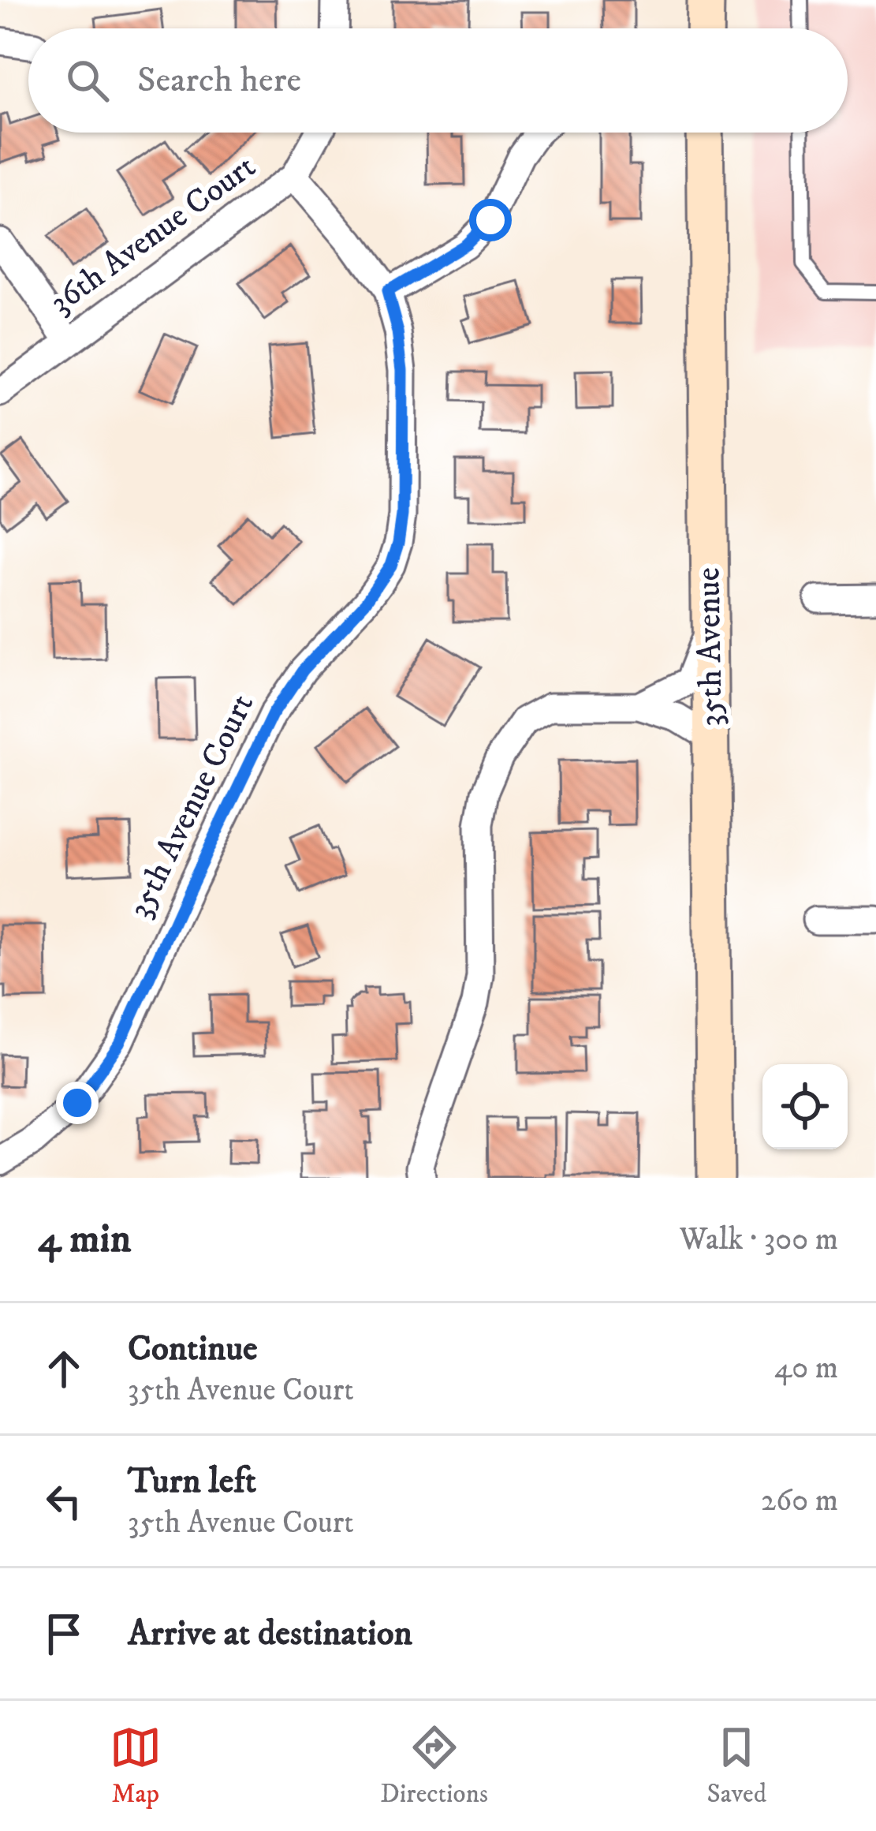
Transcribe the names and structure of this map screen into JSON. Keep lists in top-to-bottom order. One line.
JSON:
{"streets":{"main road":["35th Avenue"],"street":["36th Avenue Court","35th Avenue Court"]},"crossings":[["36th Avenue Court","35th Avenue Court"]],"page":{"search":"Search here","heading":["4 min","Walk · 300 m"],"list":[["Continue","35th Avenue Court","40 m"],["Turn left","35th Avenue Court","260 m"],"Arrive at destination"],"nav":["Map","Directions","Saved"]}}
